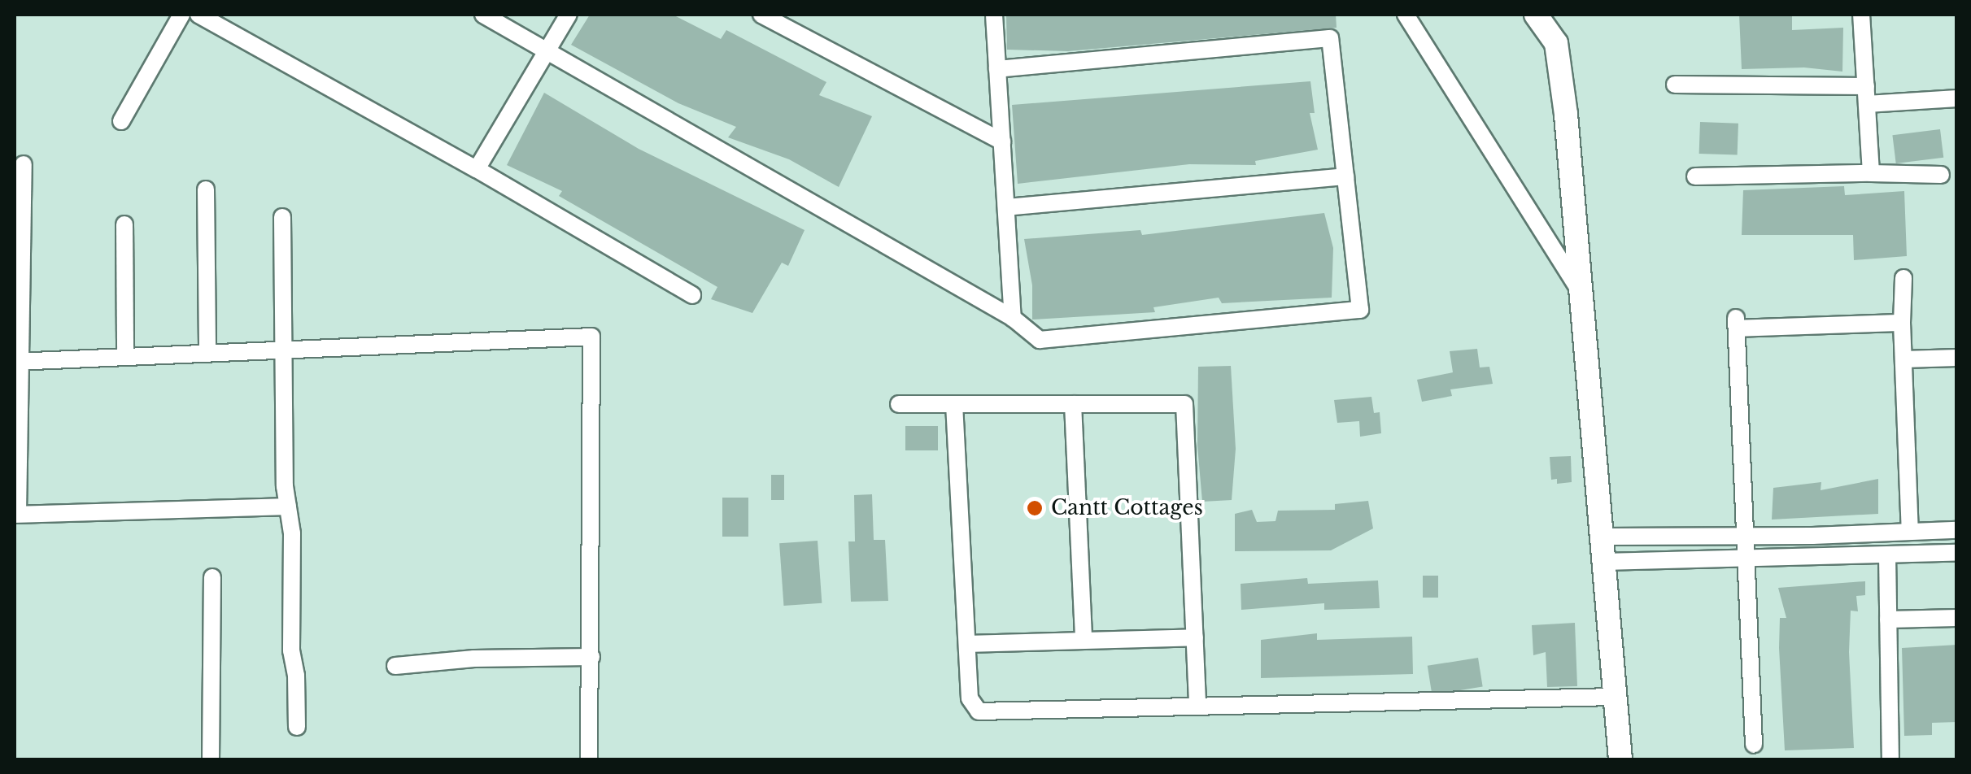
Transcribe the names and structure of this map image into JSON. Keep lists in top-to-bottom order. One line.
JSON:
{"places":["Cantt Cottages"]}
